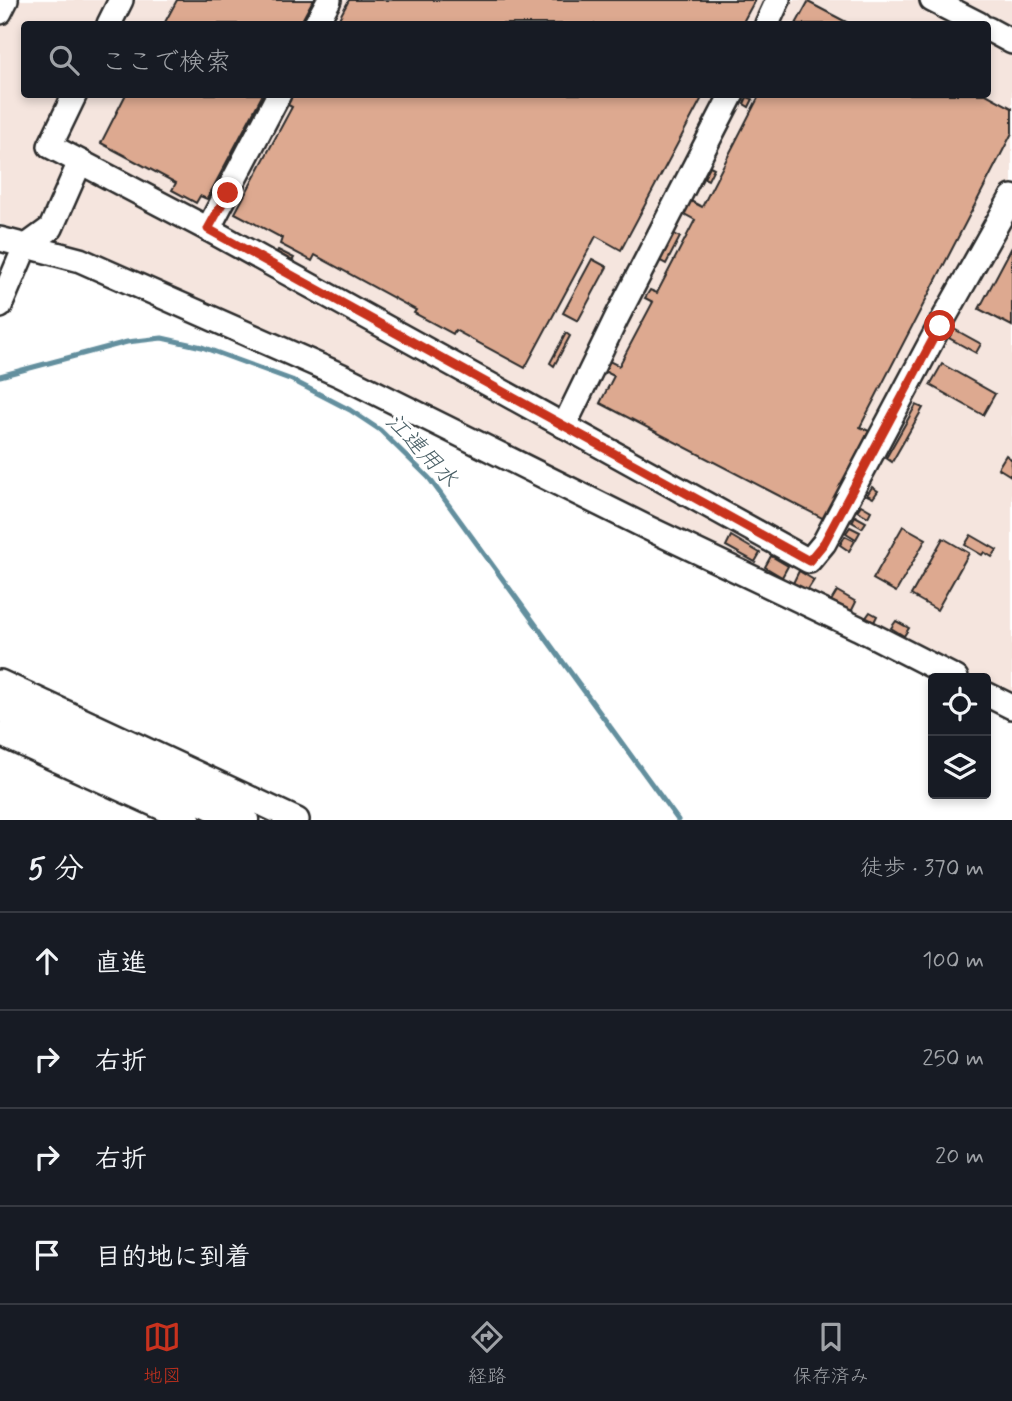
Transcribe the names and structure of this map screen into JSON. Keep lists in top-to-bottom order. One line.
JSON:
{"water":["江連用水"],"page":{"search":"ここで検索","heading":["5 分","徒歩 · 370 m"],"list":[["直進","100 m"],["右折","250 m"],["右折","20 m"],"目的地に到着"],"nav":["地図","経路","保存済み"]}}
